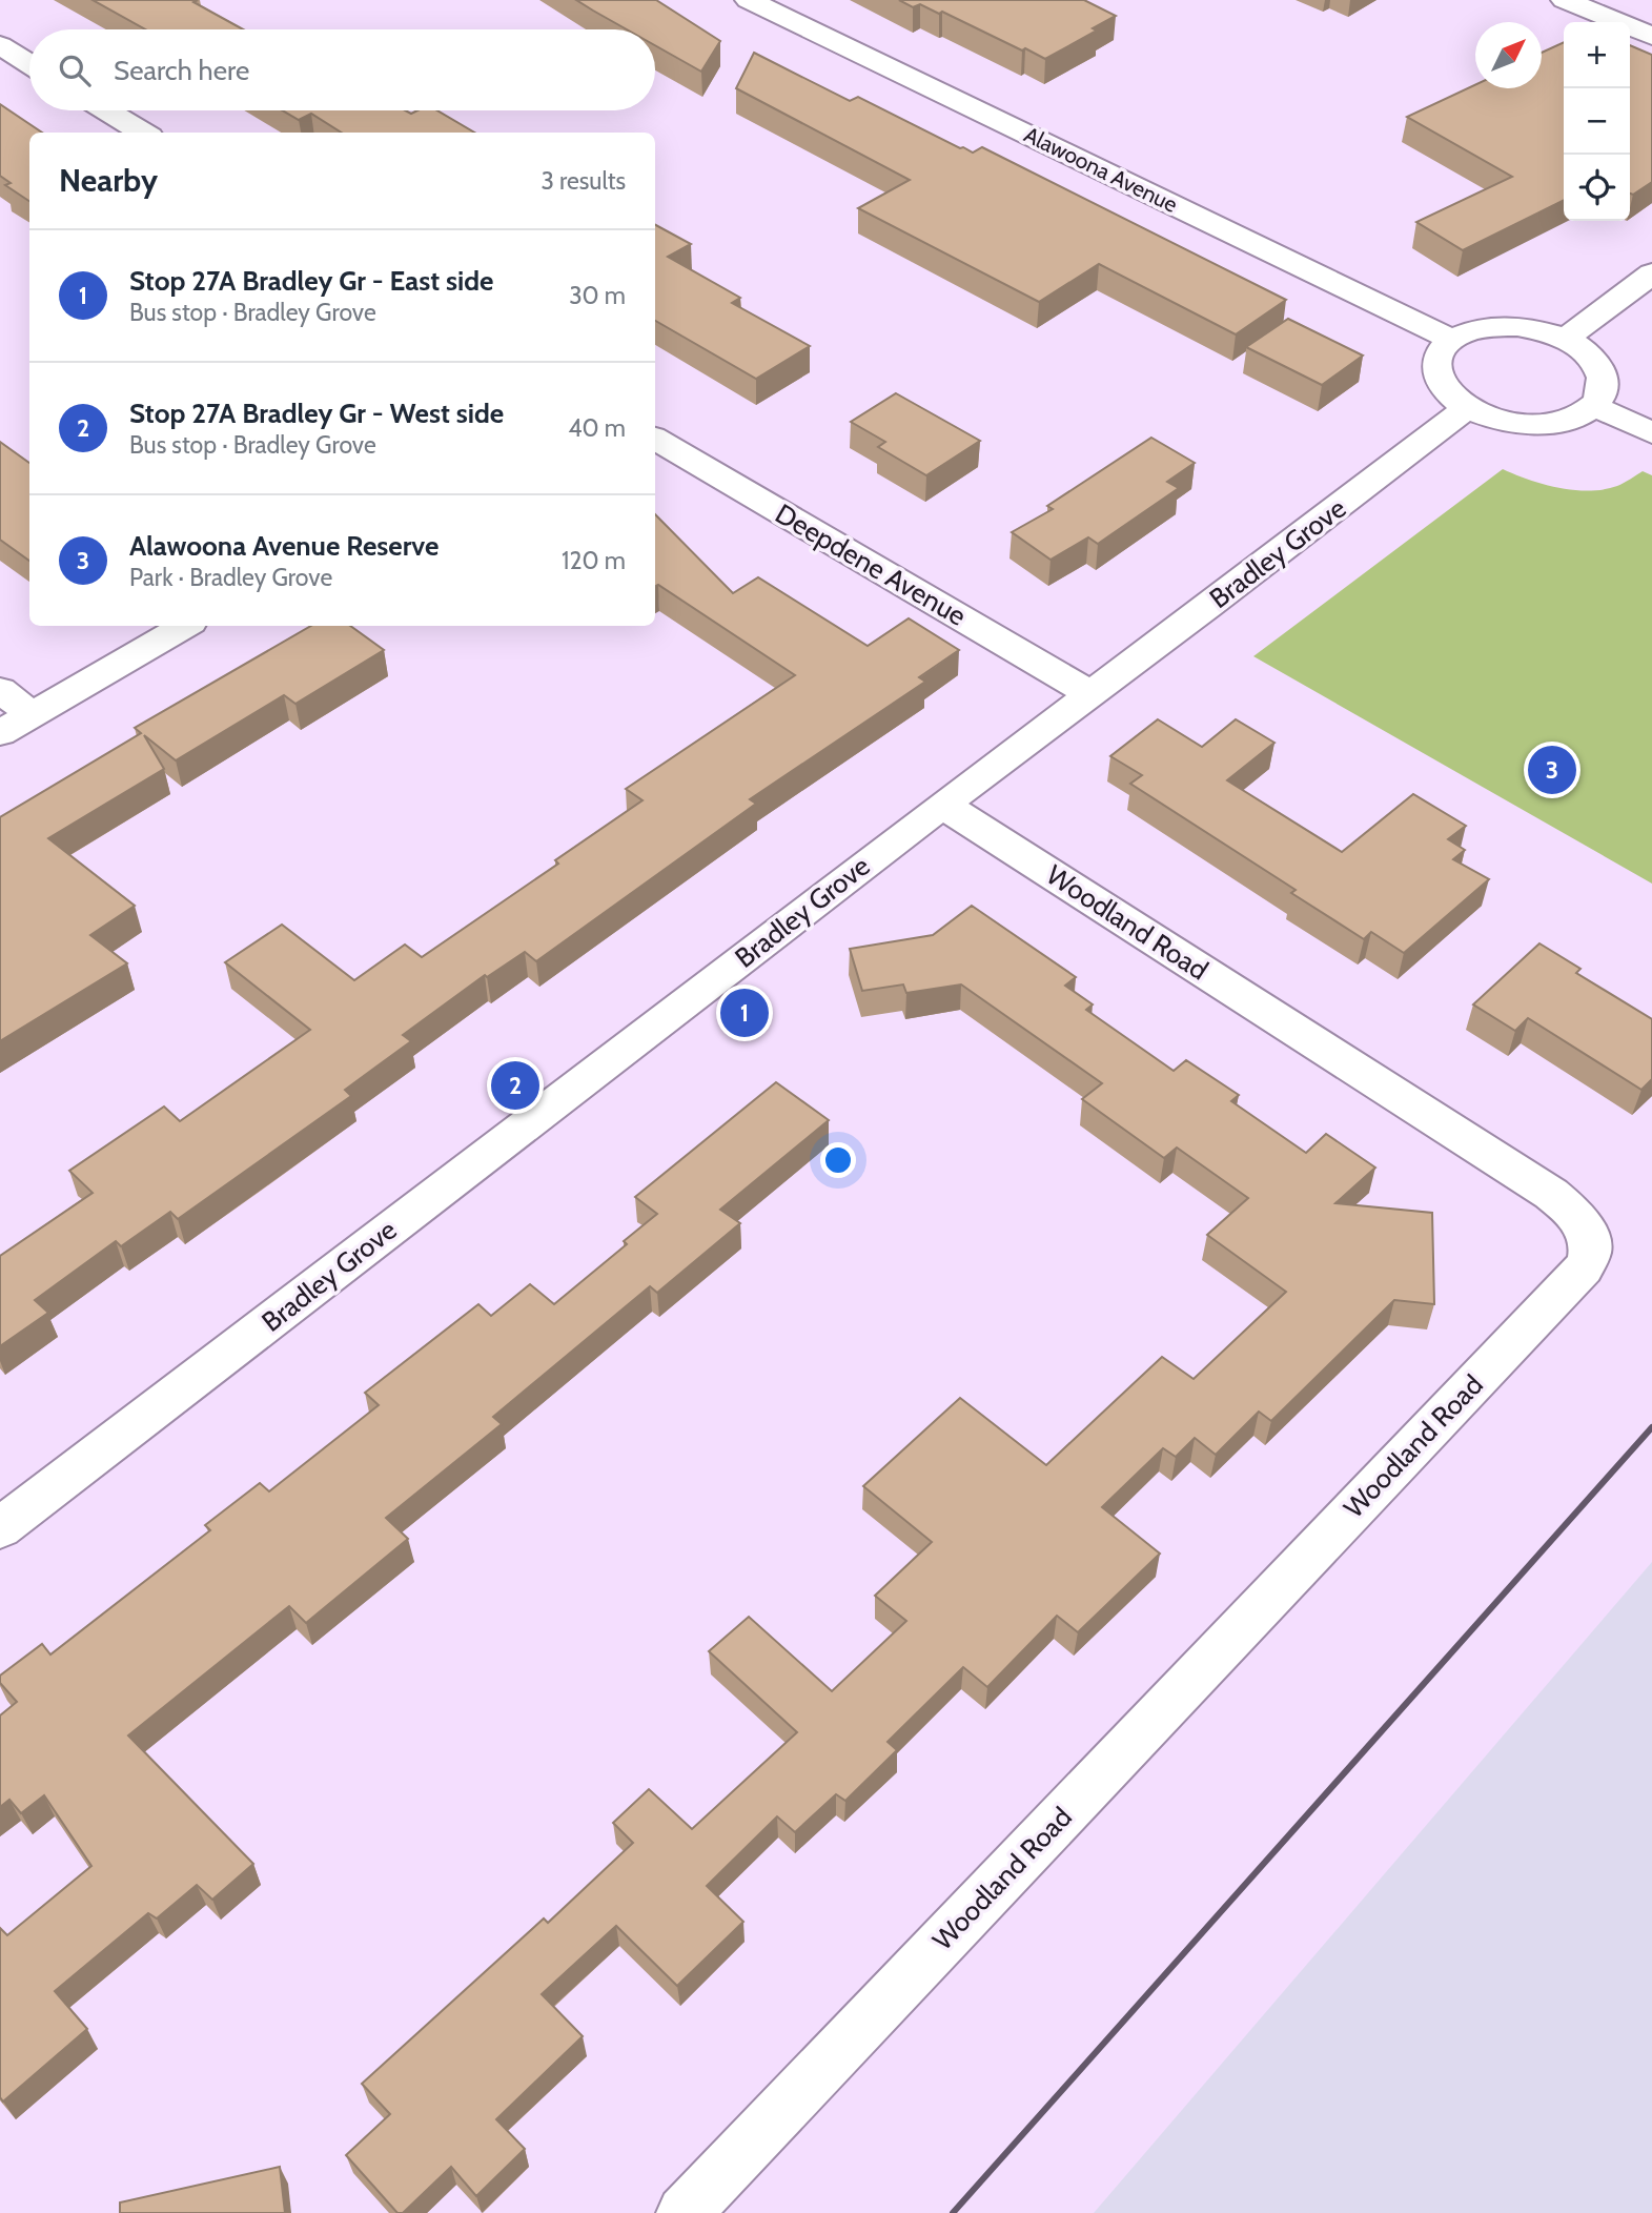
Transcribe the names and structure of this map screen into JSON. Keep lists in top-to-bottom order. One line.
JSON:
{"streets":{"street":["Alawoona Avenue","Bradley Grove","Deepdene Avenue","Woodland Road"]},"crossings":[["Alawoona Avenue","Bradley Grove"],["Bradley Grove","Deepdene Avenue"],["Bradley Grove","Woodland Road"]],"north":"top right","page":{"map_buttons":["+","−"],"search":"Search here","heading":["Nearby","3 results"],"list":[{"mark":"1","name":"Stop 27A Bradley Gr - East side","note":"Bus stop · Bradley Grove","value":"30 m"},{"mark":"2","name":"Stop 27A Bradley Gr - West side","note":"Bus stop · Bradley Grove","value":"40 m"},{"mark":"3","name":"Alawoona Avenue Reserve","note":"Park · Bradley Grove","value":"120 m"}],"pins":["3","1","2"]}}
